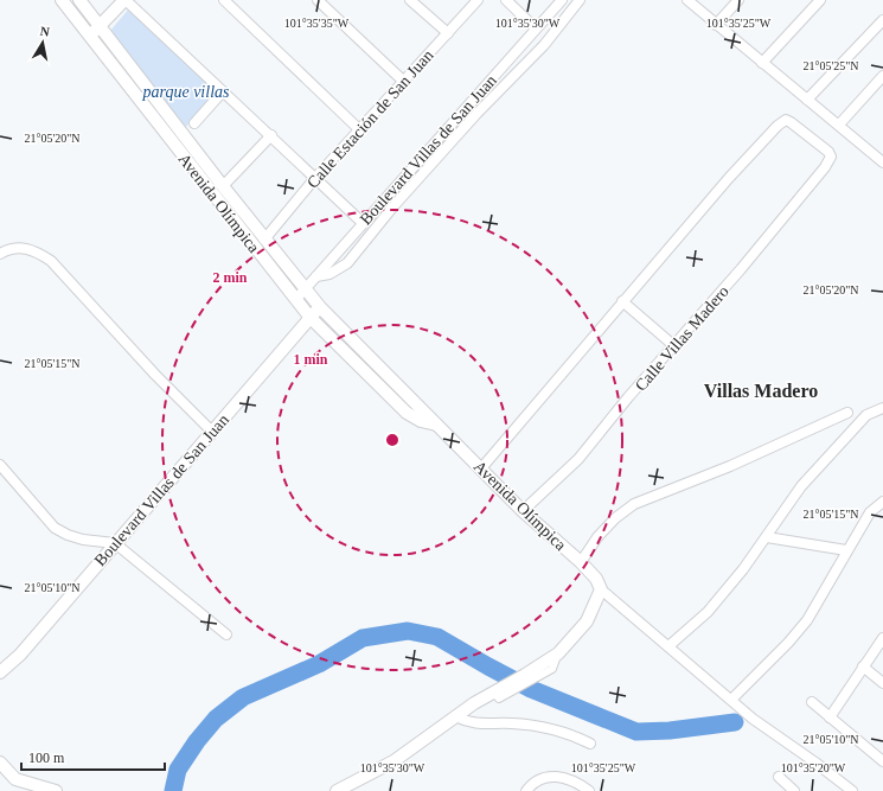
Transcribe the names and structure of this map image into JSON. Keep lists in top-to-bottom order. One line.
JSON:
{"streets":{"street":["Calle Estación de San Juan","Boulevard Villas de San Juan","Avenida Olímpica","Calle Villas Madero"]},"crossings":[["Calle Estación de San Juan","Avenida Olímpica"],["Boulevard Villas de San Juan","Avenida Olímpica"],["Avenida Olímpica","Calle Villas Madero"]],"districts":["Villas Madero"],"parks":["parque villas"],"scale_bar":"100 m","north":"top","coordinates":["101°35'35\"W","101°35'30\"W","101°35'25\"W","21°05'25\"N","21°05'20\"N","21°05'15\"N","21°05'10\"N","101°35'20\"W"],"rings":["2 min","1 min"]}
